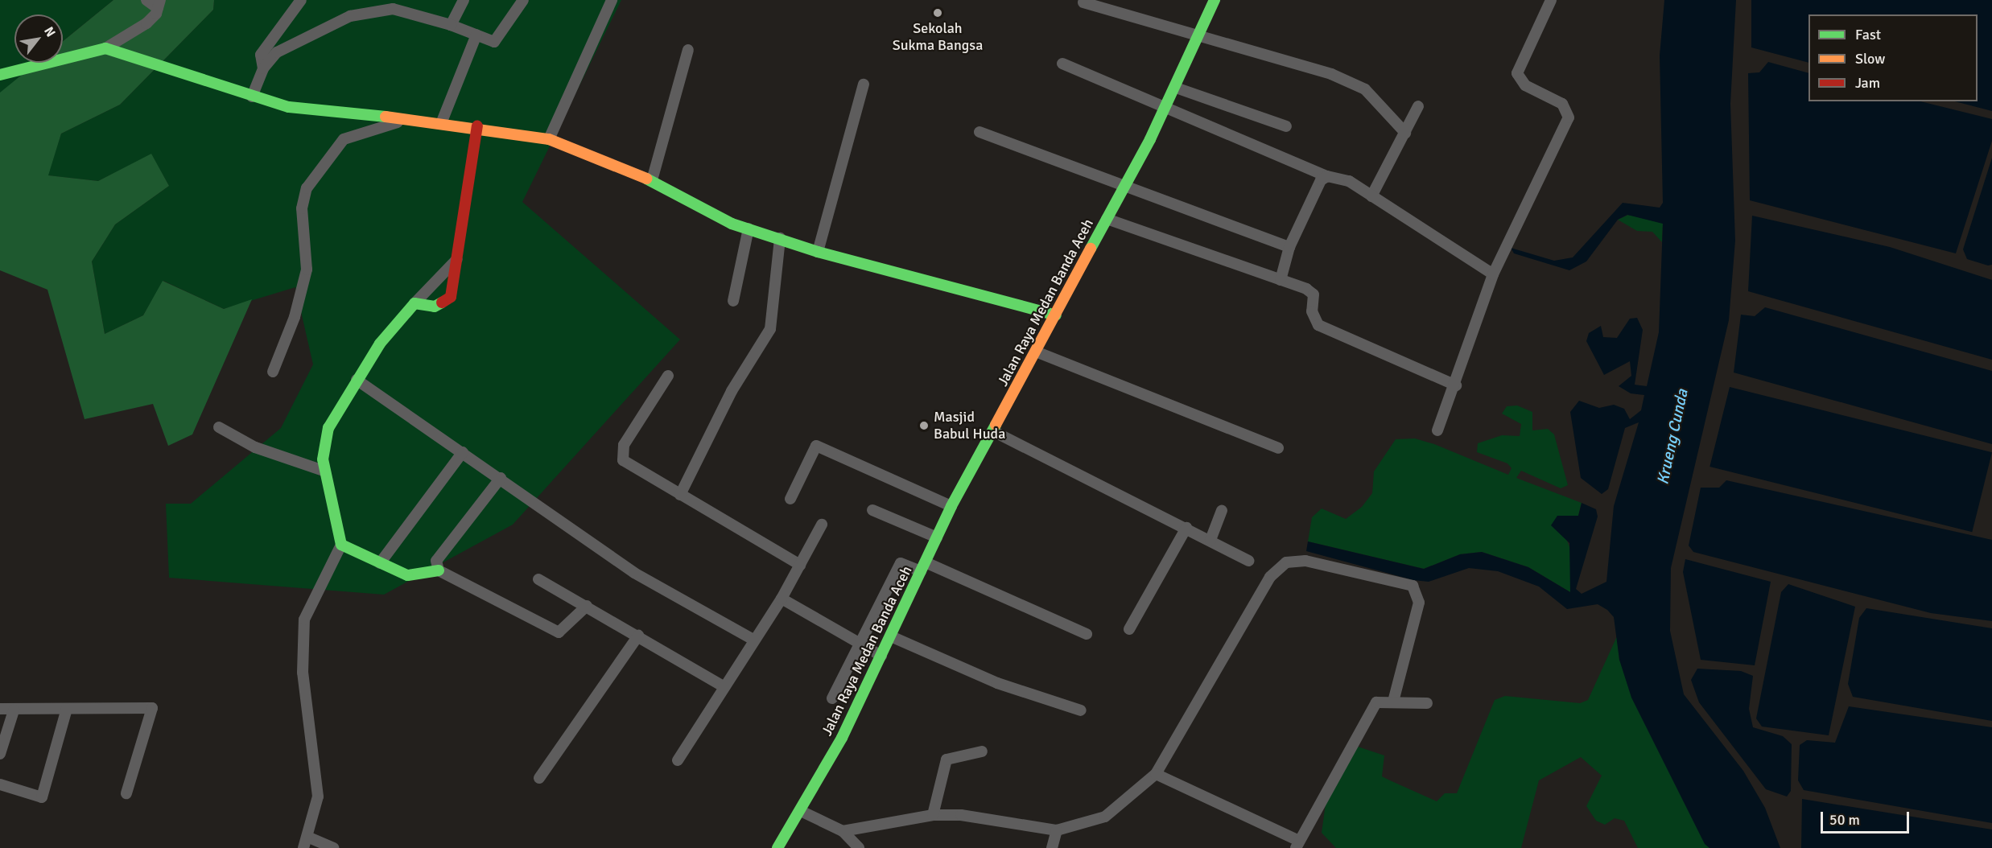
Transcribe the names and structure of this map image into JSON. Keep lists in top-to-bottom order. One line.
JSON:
{"streets":{"main road":["Jalan Raya Medan Banda Aceh"]},"water":["Krueng Cunda"],"places":["Sekolah Sukma Bangsa","Masjid Babul Huda"],"legend":["Fast","Slow","Jam"],"scale_bar":"50 m","north":"top right"}
